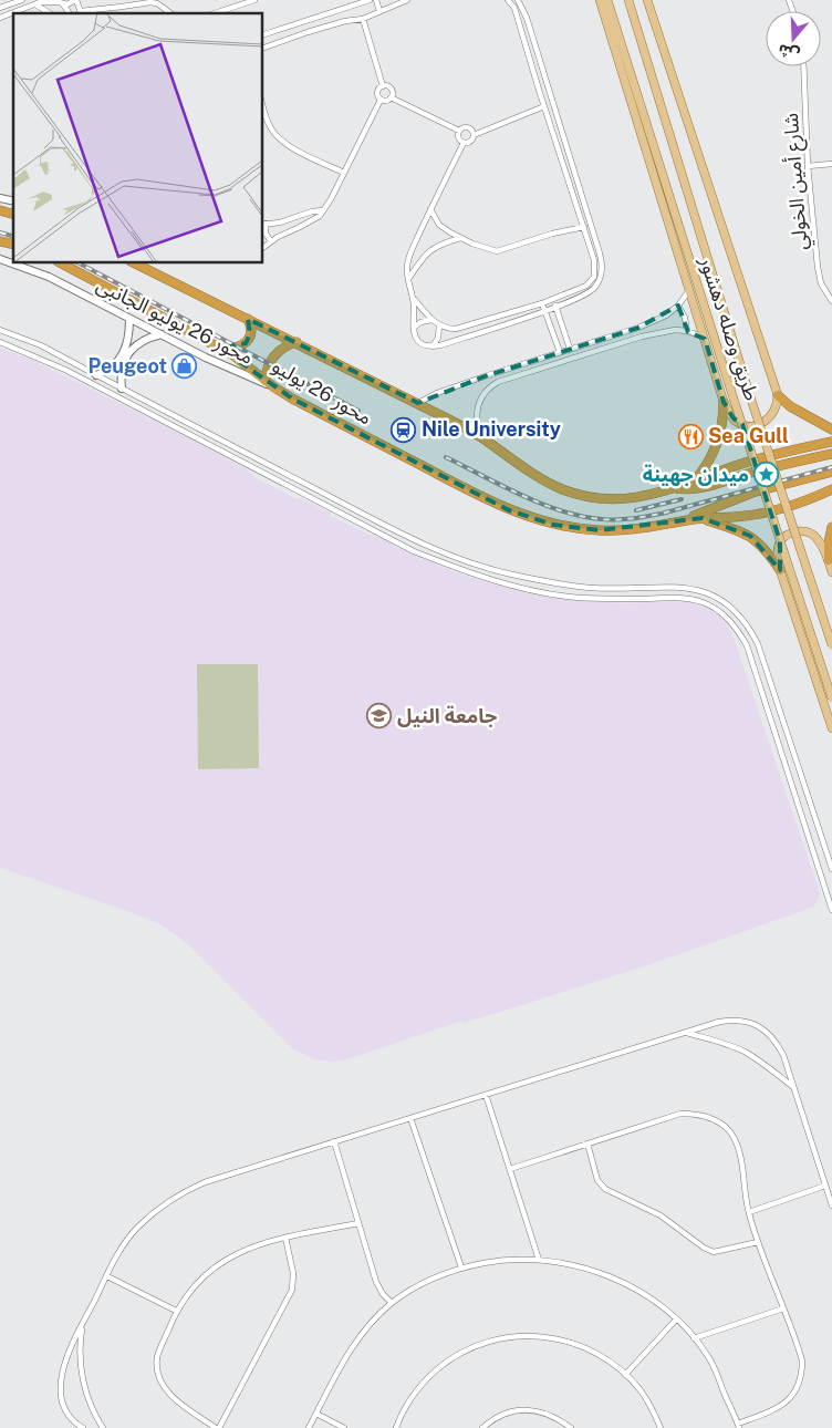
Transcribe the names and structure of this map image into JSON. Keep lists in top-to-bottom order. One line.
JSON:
{"streets":{"highway":["محور 26 يوليو"],"main road":["محور 26 يوليو الجانبى","طريق وصله دهشور"],"street":["شارع أمين الخولي"]},"crossings":[["محور 26 يوليو الجانبى","محور 26 يوليو"]],"places":{"shop":["Peugeot"],"station":["Nile University"],"restaurant":["Sea Gull"],"place":["ميدان جهينة"],"school or university":["جامعة النيل"]},"north":"bottom"}
